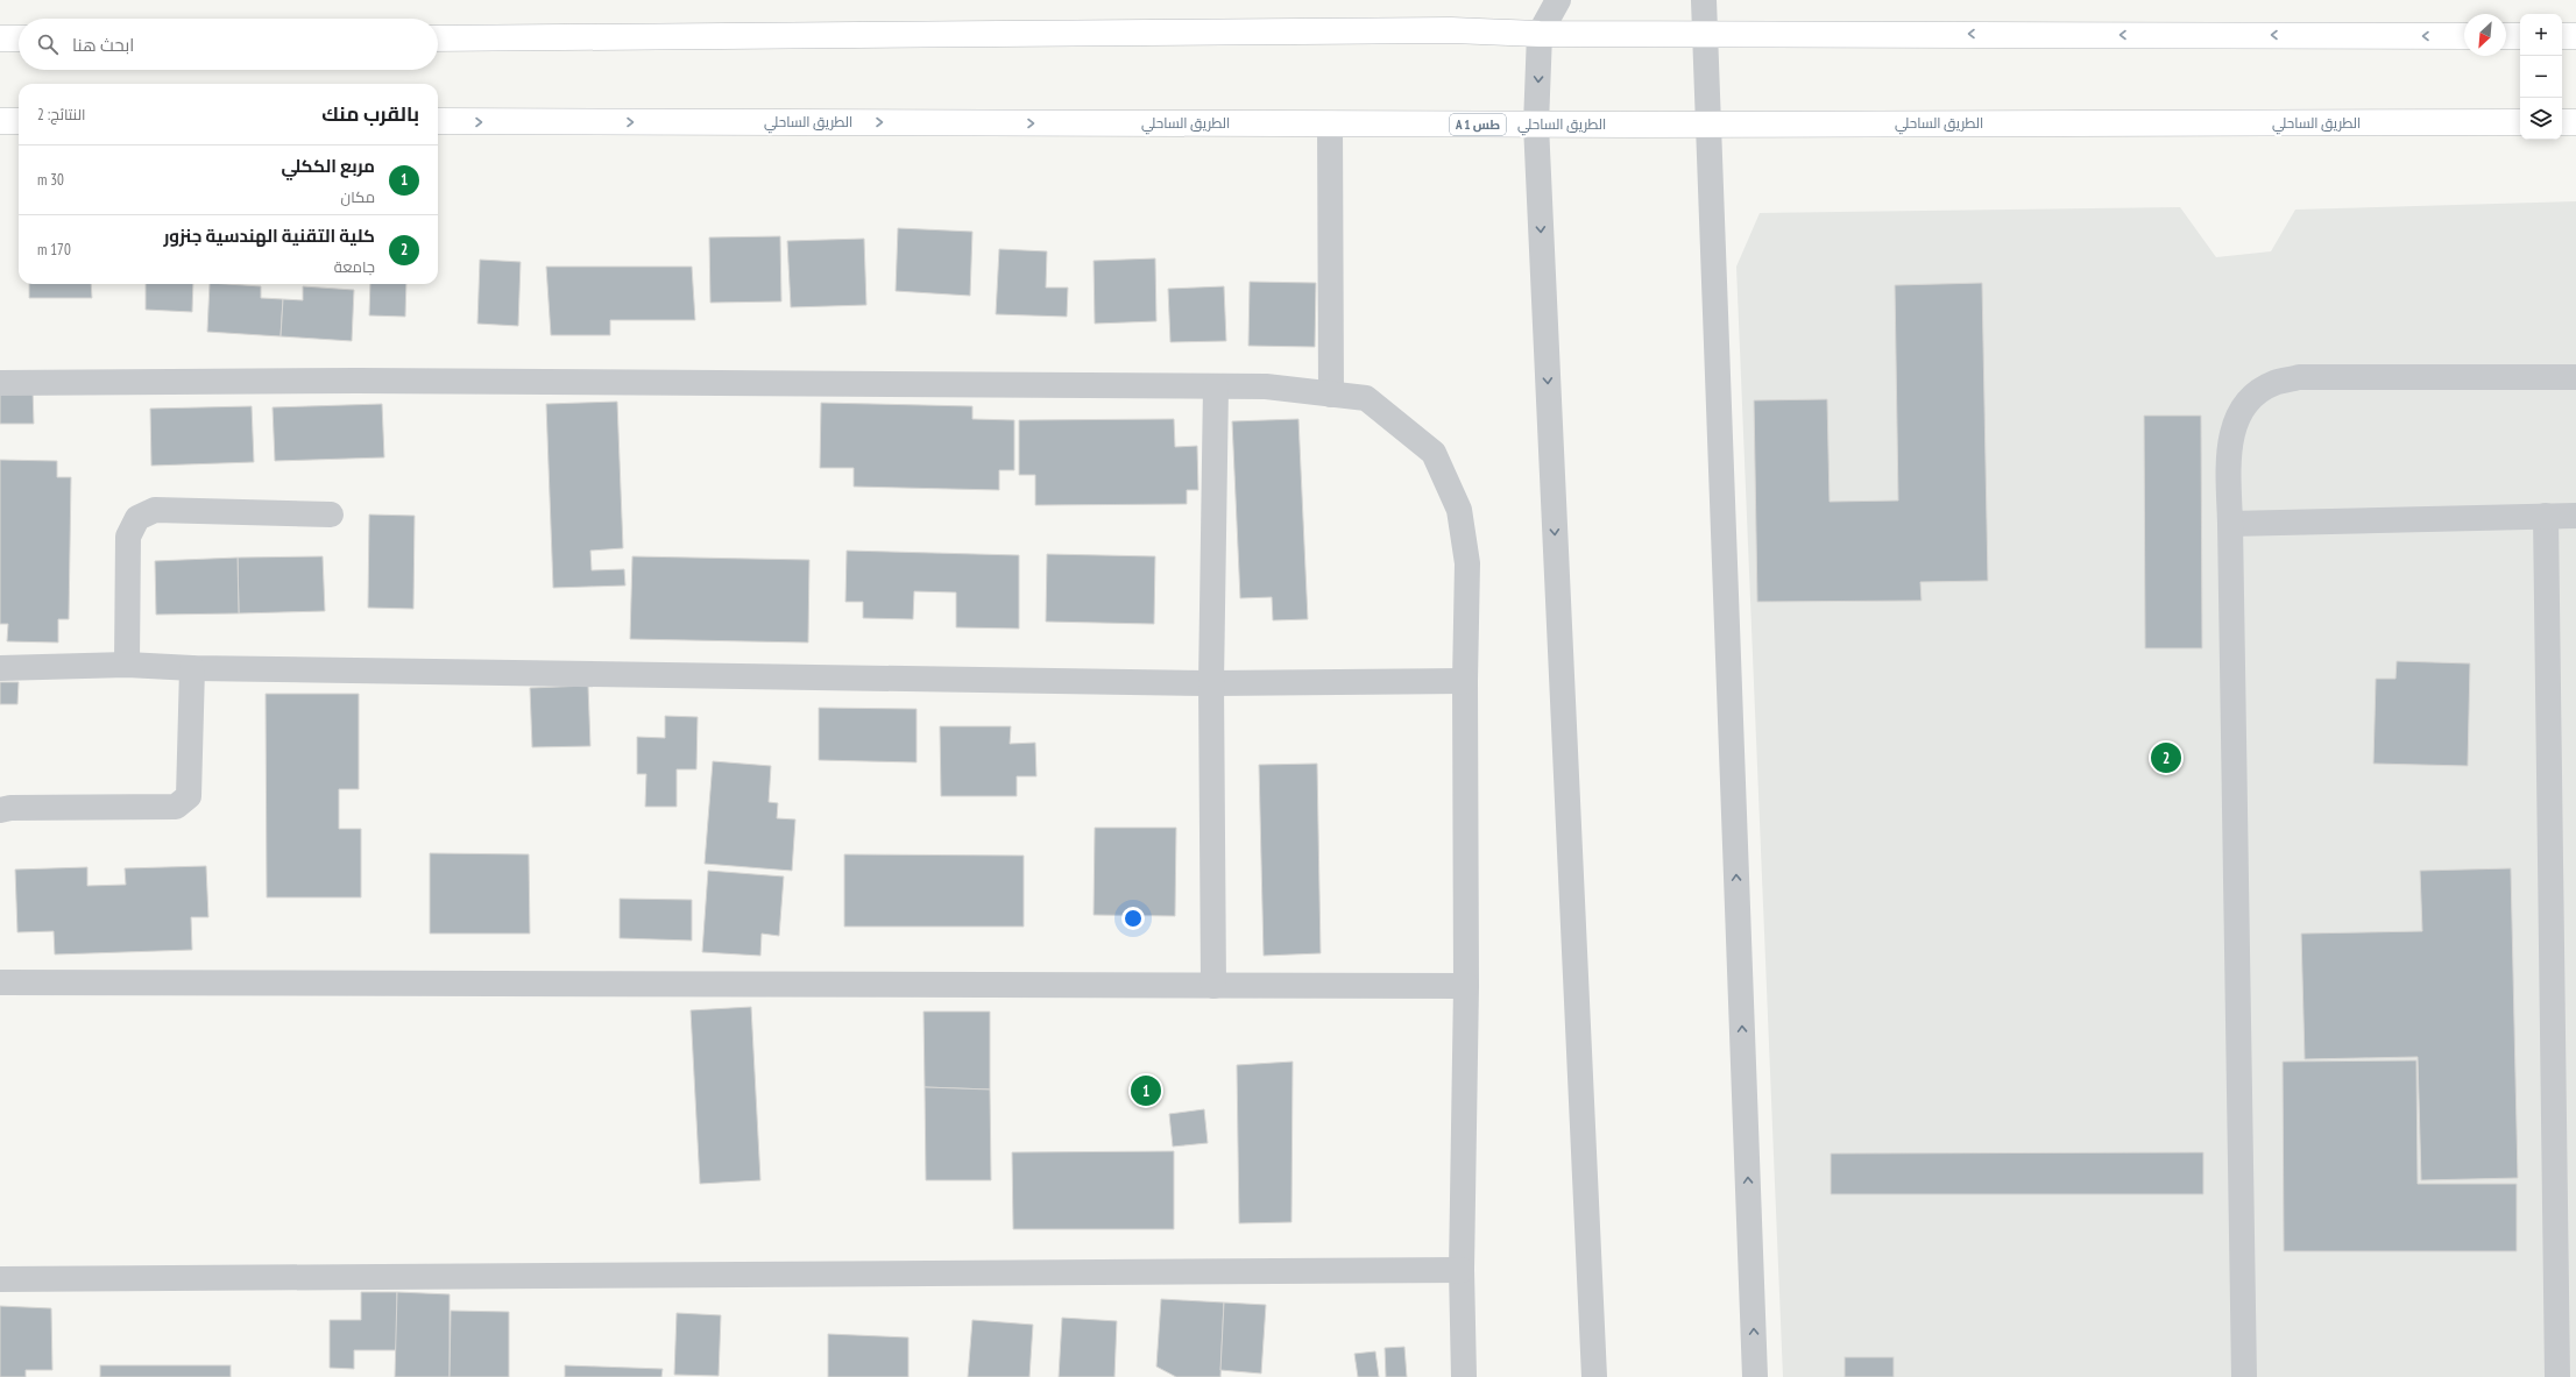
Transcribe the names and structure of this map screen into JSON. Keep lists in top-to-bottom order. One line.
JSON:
{"streets":{"highway":["الطريق الساحلي","A 1 طس"]},"north":"bottom left","page":{"map_buttons":["+","−"],"search":"ابحث هنا","heading":["بالقرب منك","النتائج: 2"],"list":[{"mark":"1","name":"مربع الككلي","note":"مكان","value":"30 m"},{"mark":"2","name":"كلية التقنية الهندسية جنزور","note":"جامعة","value":"170 m"}],"pins":["2","1"]}}
